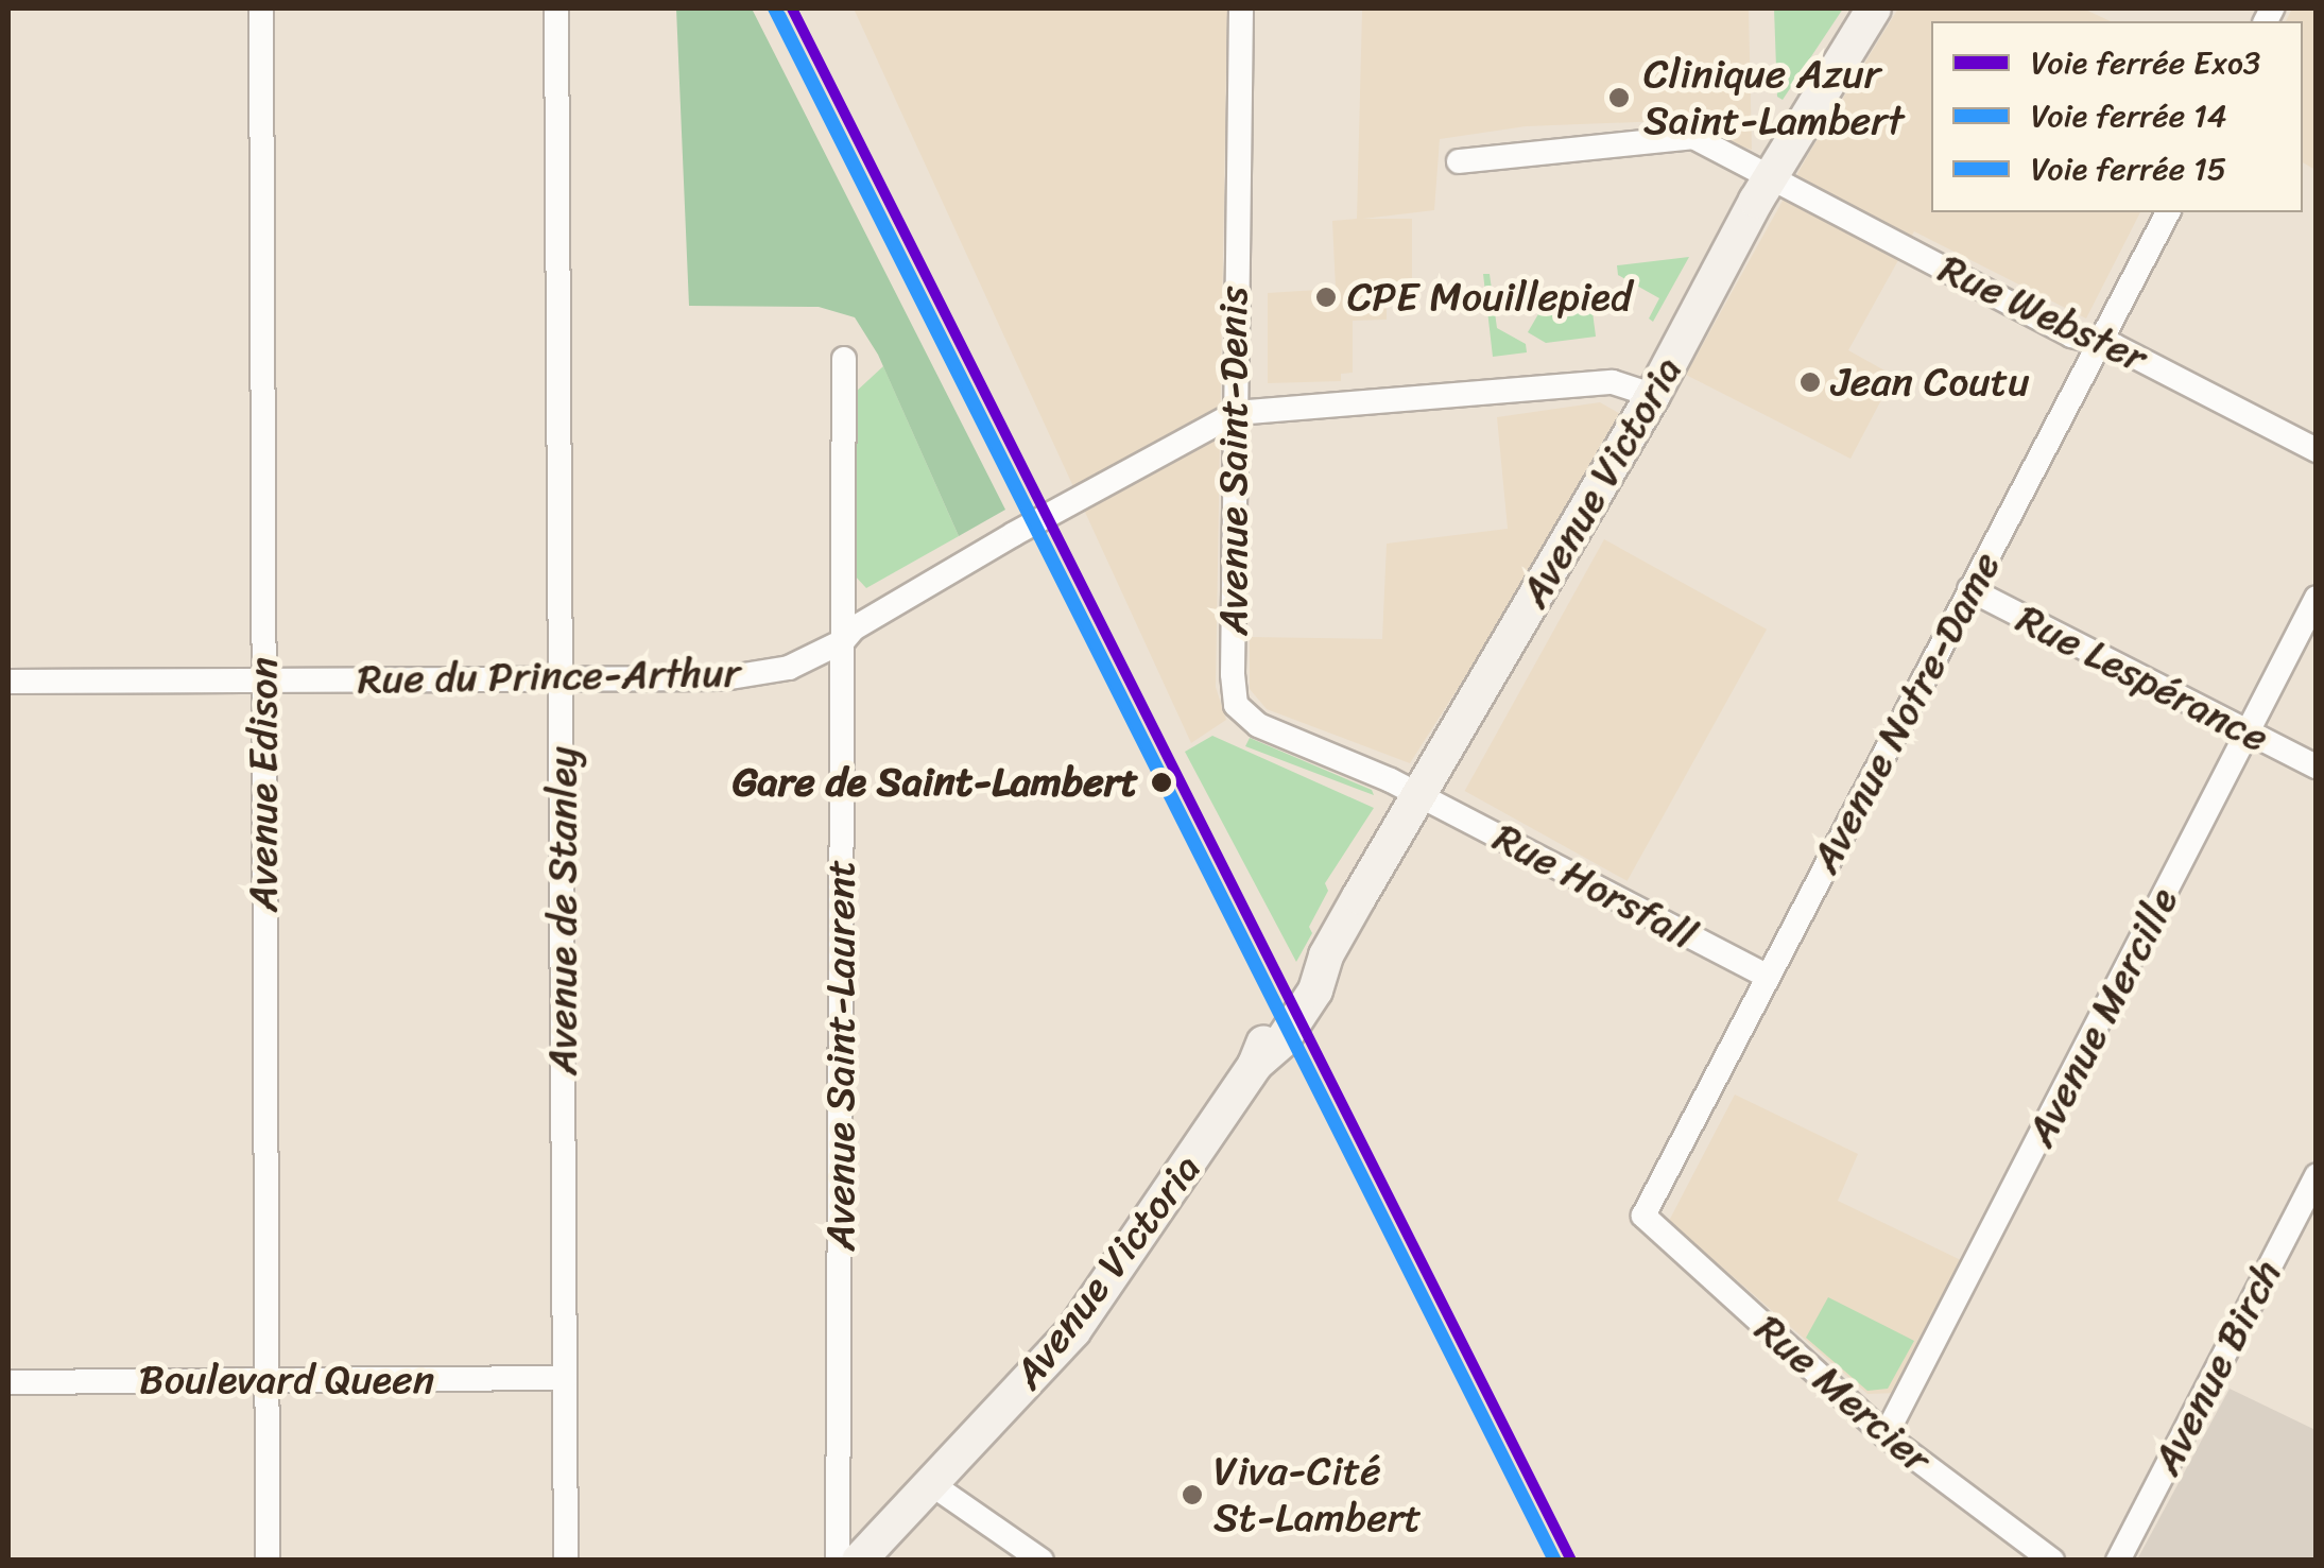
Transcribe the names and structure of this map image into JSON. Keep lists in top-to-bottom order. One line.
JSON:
{"streets":{"street":["Rue Webster","Avenue Saint-Denis","Avenue Victoria","Rue du Prince-Arthur","Rue Lespérance","Avenue Notre-Dame","Avenue Edison","Rue Horsfall","Avenue de Stanley","Avenue Mercille","Avenue Saint-Laurent","Avenue Birch","Boulevard Queen","Rue Mercier"]},"crossings":[["Rue Webster","Avenue Victoria"],["Rue Webster","Avenue Notre-Dame"],["Avenue Saint-Denis","Avenue Victoria"],["Avenue Saint-Denis","Rue du Prince-Arthur"],["Avenue Saint-Denis","Rue Horsfall"],["Avenue Victoria","Rue du Prince-Arthur"],["Avenue Victoria","Rue Horsfall"],["Rue du Prince-Arthur","Avenue Edison"],["Rue du Prince-Arthur","Avenue de Stanley"],["Rue du Prince-Arthur","Avenue Saint-Laurent"],["Rue Lespérance","Avenue Notre-Dame"],["Rue Lespérance","Avenue Mercille"],["Avenue Notre-Dame","Rue Horsfall"],["Avenue Notre-Dame","Rue Mercier"],["Avenue Edison","Boulevard Queen"],["Avenue de Stanley","Boulevard Queen"],["Avenue Mercille","Rue Mercier"]],"places":["Clinique Azur Saint-Lambert","CPE Mouillepied","Jean Coutu","Gare de Saint-Lambert","Viva-Cité St-Lambert"],"lines":["rail line Exo3","rail line 14","rail line 15"],"legend":["Voie ferrée Exo3","Voie ferrée 14","Voie ferrée 15"]}
